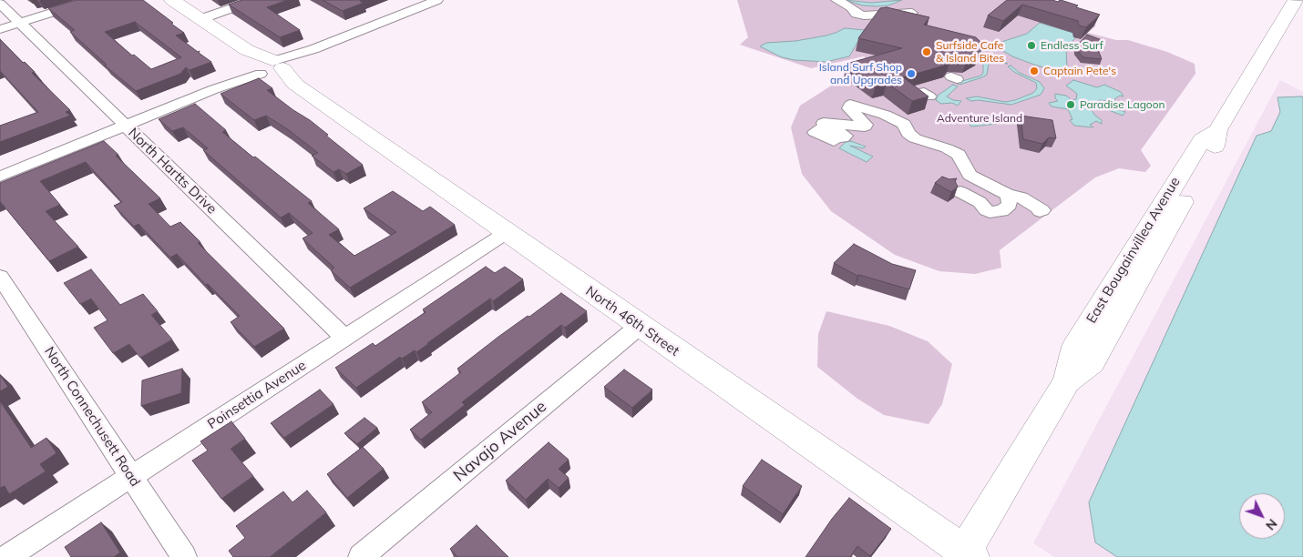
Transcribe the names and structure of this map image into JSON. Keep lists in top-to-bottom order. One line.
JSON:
{"streets":{"street":["North Hartts Drive","East Bougainvillea Avenue","North 46th Street","Poinsettia Avenue","North Connechusett Road","Navajo Avenue"]},"crossings":[["North Hartts Drive","Poinsettia Avenue"],["East Bougainvillea Avenue","North 46th Street"],["North 46th Street","Poinsettia Avenue"],["North 46th Street","Navajo Avenue"],["Poinsettia Avenue","North Connechusett Road"]],"parks":["Adventure Island"],"places":["Endless Surf","Surfside Cafe & Island Bites","Captain Pete's","Island Surf Shop and Upgrades","Paradise Lagoon"],"north":"bottom right"}
